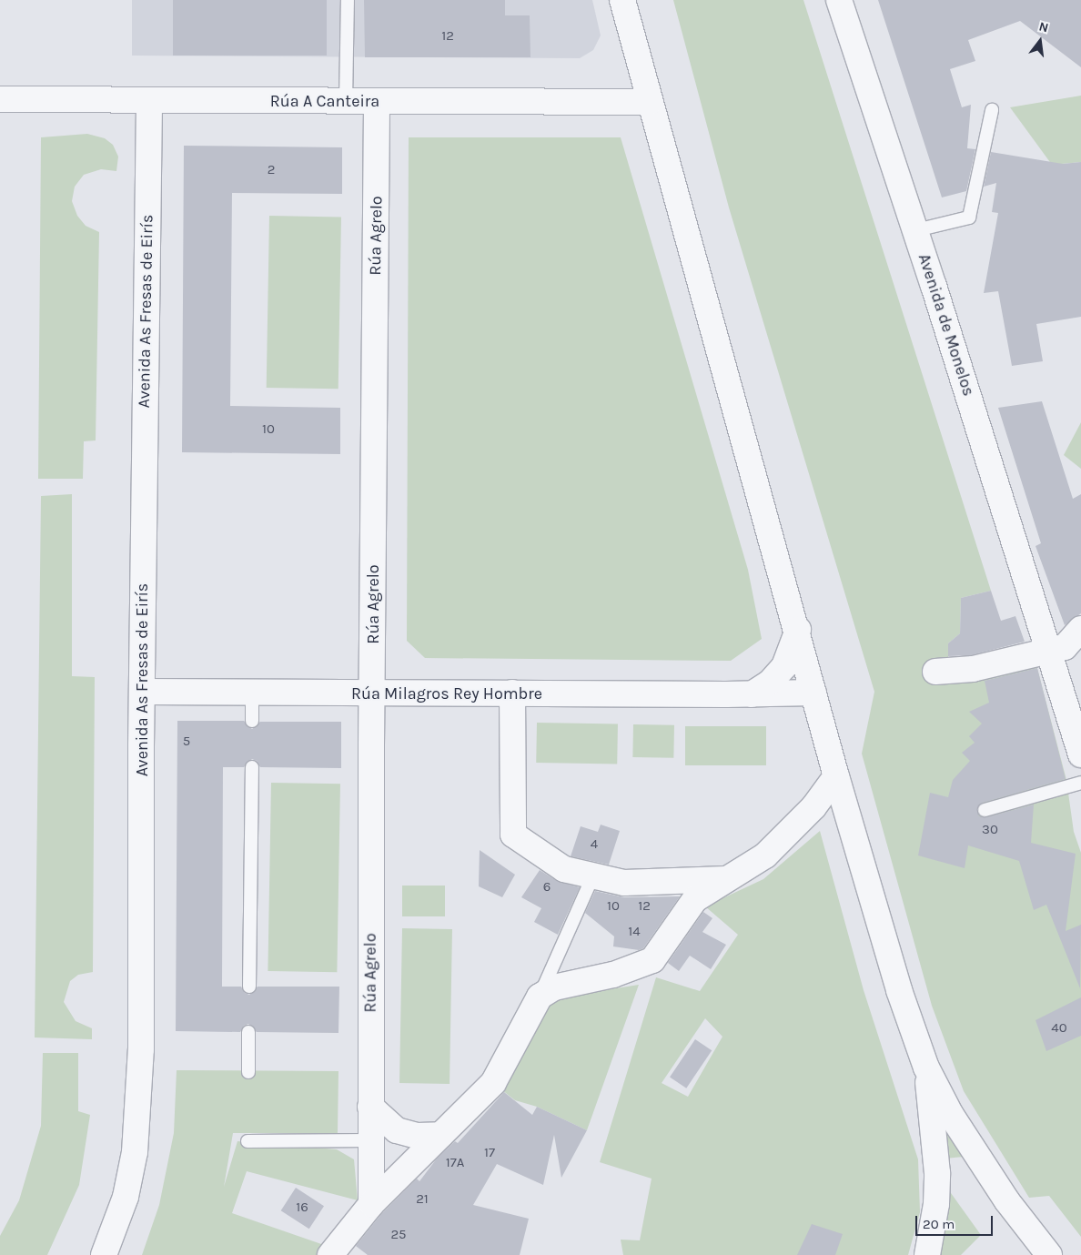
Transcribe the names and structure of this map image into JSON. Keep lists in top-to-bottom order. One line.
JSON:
{"streets":{"street":["Rúa A Canteira","Rúa Agrelo","Avenida As Fresas de Eirís","Avenida de Monelos","Rúa Milagros Rey Hombre"]},"crossings":[["Rúa A Canteira","Rúa Agrelo"],["Rúa A Canteira","Avenida As Fresas de Eirís"],["Rúa Agrelo","Rúa Milagros Rey Hombre"],["Avenida As Fresas de Eirís","Rúa Milagros Rey Hombre"]],"house_numbers":["12","2","10","5","30","4","6","10","12","14","40","17","17A","21","16","25"],"scale_bar":"20 m","north":"top"}
